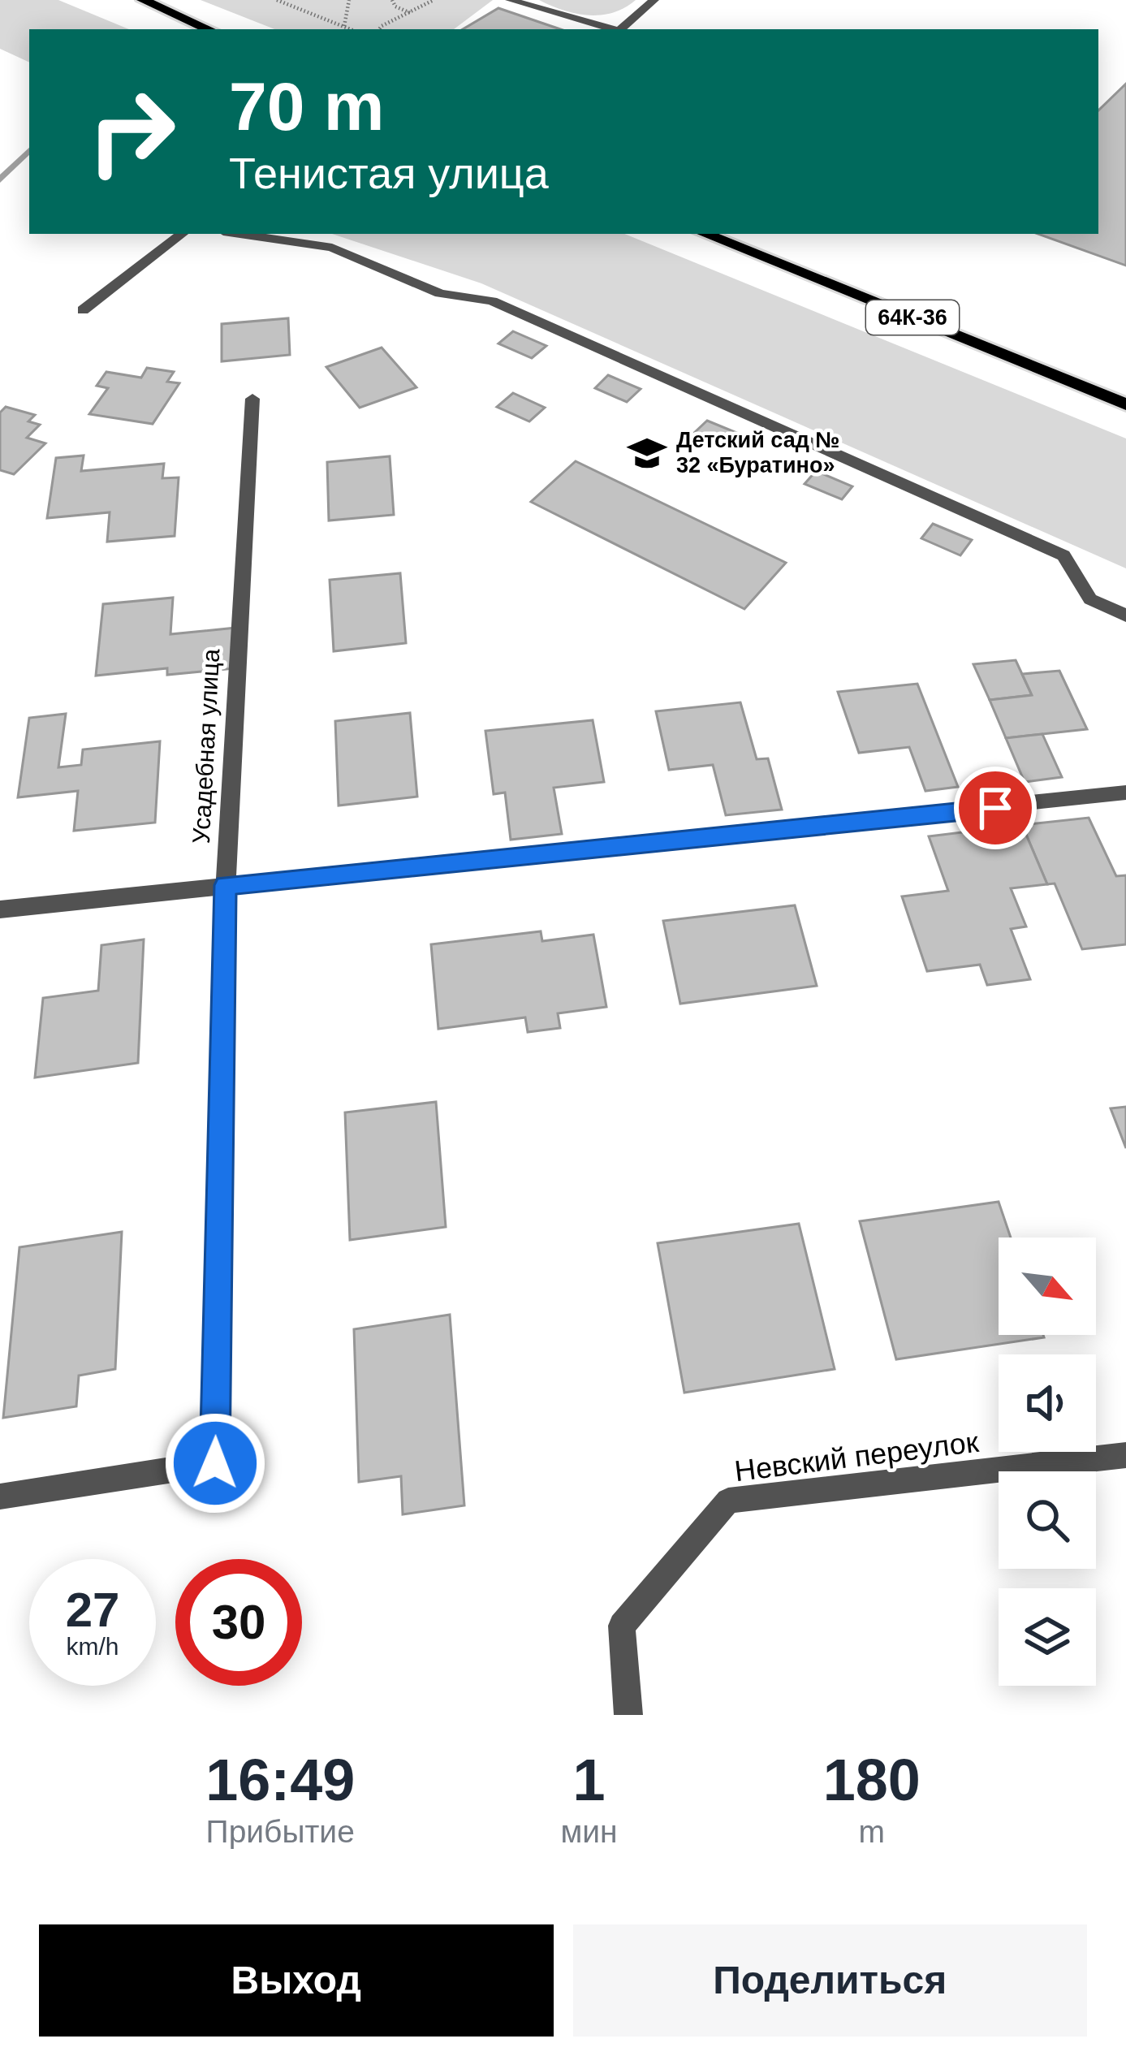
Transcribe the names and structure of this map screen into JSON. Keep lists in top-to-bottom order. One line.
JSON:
{"streets":{"main road":["64К-36"],"street":["Усадебная улица","Невский переулок"]},"places":{"school or university":["Детский сад № 32 «Буратино»"]},"north":"bottom right","page":{"turn":["70 m","Тенистая улица"],"speed":"27 km/h","limit":"30","eta":["16:49","Прибытие","1","мин","180","m"],"buttons":["Выход","Поделиться"]}}
